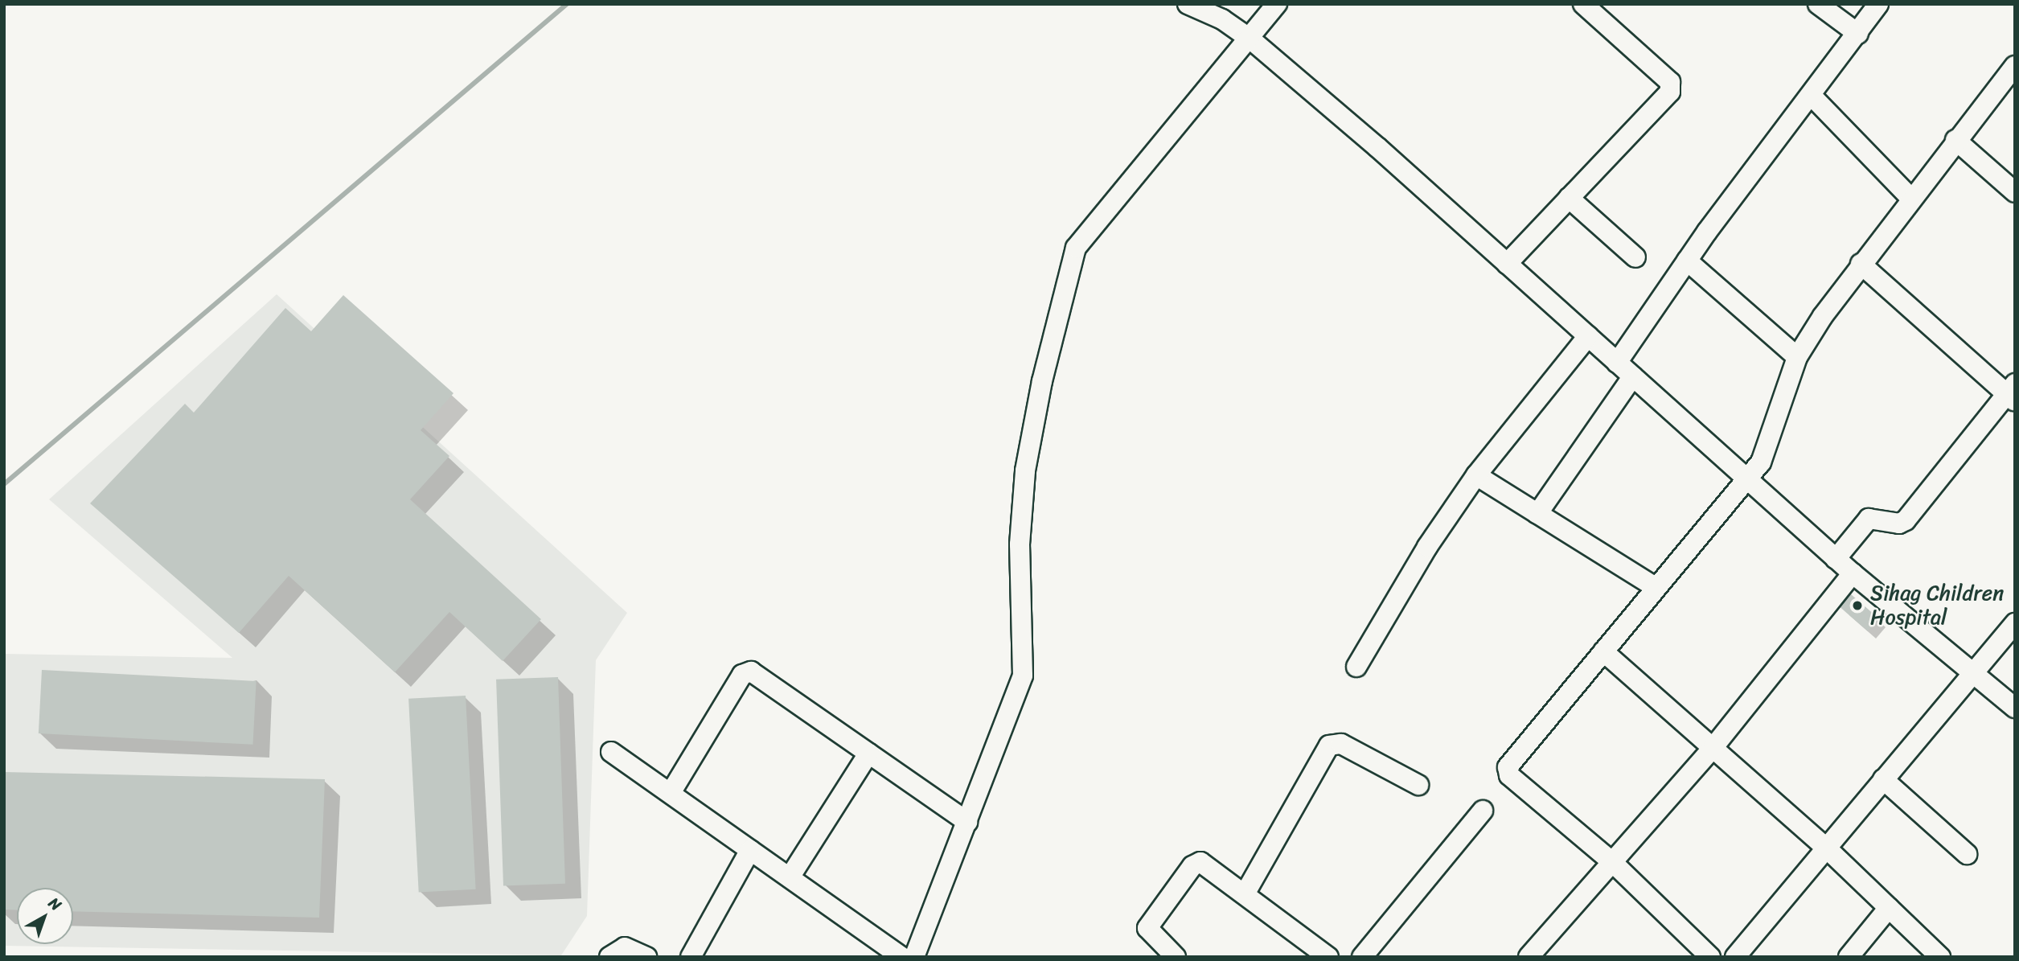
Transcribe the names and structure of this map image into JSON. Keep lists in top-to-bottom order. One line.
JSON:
{"places":["Sihag Children Hospital"],"north":"top right"}
